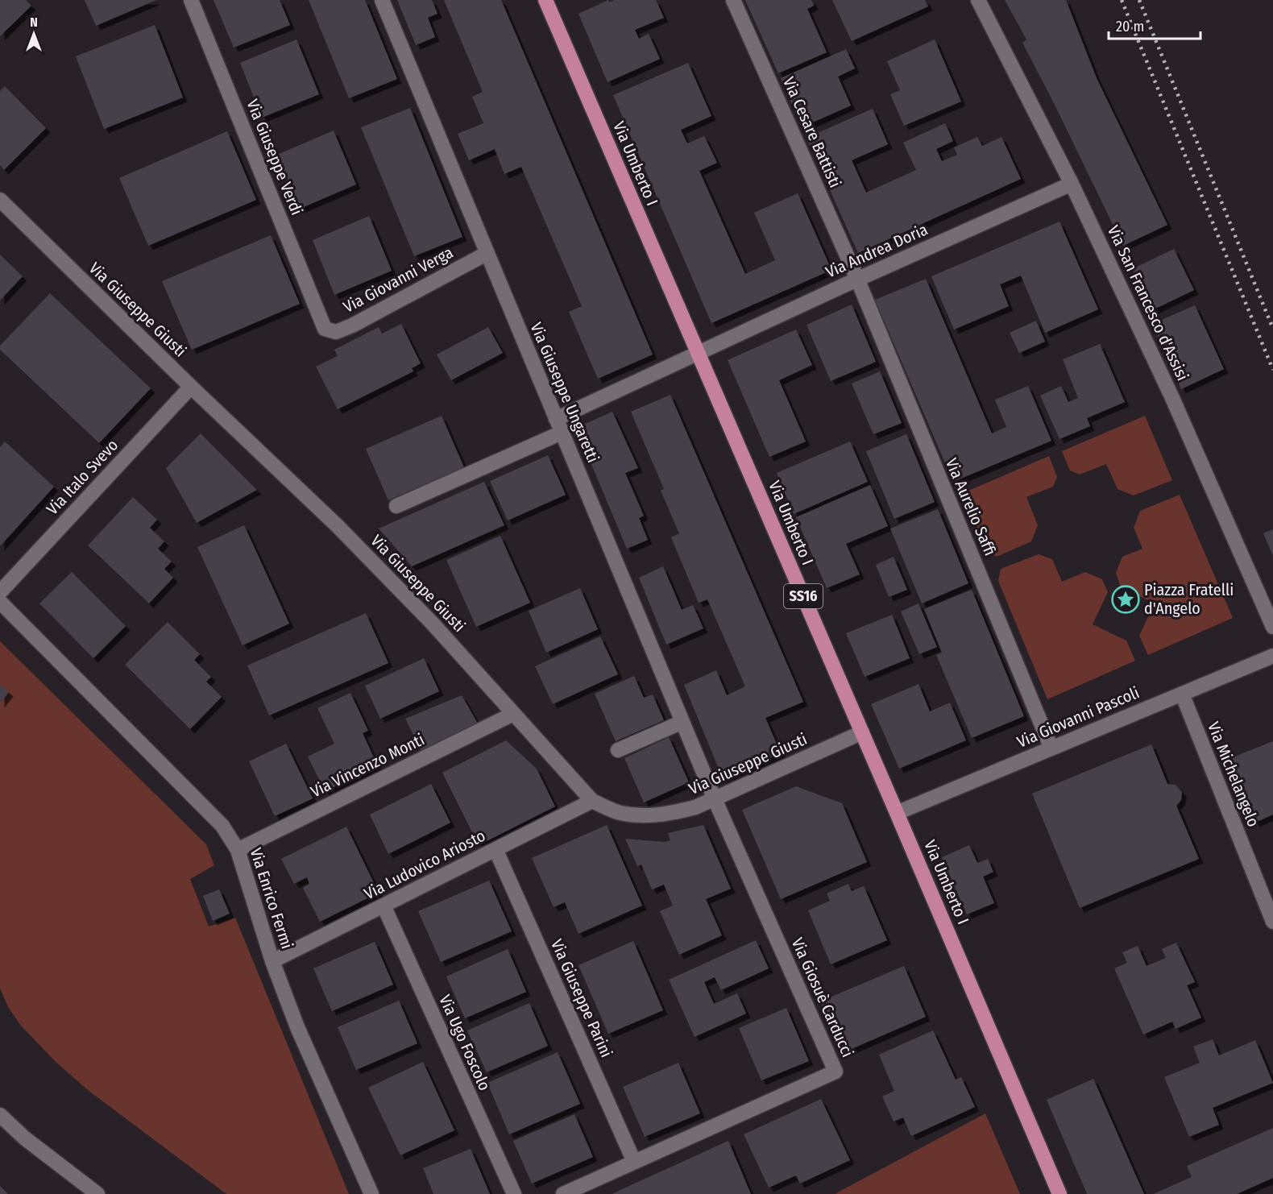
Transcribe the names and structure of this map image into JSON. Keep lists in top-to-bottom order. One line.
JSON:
{"streets":{"main road":["Via Umberto I","SS16"],"street":["Via Cesare Battisti","Via Giuseppe Verdi","Via Andrea Doria","Via Giovanni Verga","Via San Francesco d'Assisi","Via Giuseppe Giusti","Via Giuseppe Ungaretti","Via Italo Svevo","Via Aurelio Saffi","Via Giovanni Pascoli","Via Vincenzo Monti","Via Michelangelo","Via Ludovico Ariosto","Via Enrico Fermi","Via Giosuè Carducci","Via Giuseppe Parini","Via Ugo Foscolo"]},"crossings":[["Via Cesare Battisti","Via Andrea Doria"],["Via Cesare Battisti","Via Aurelio Saffi"],["Via Giuseppe Verdi","Via Giovanni Verga"],["Via Umberto I","Via Andrea Doria"],["Via Umberto I","Via Giuseppe Giusti"],["Via Umberto I","Via Giovanni Pascoli"],["Via Andrea Doria","Via San Francesco d'Assisi"],["Via Andrea Doria","Via Giuseppe Ungaretti"],["Via Andrea Doria","Via Aurelio Saffi"],["Via Giovanni Verga","Via Giuseppe Ungaretti"],["Via Giuseppe Giusti","Via Giuseppe Ungaretti"],["Via Giuseppe Giusti","Via Italo Svevo"],["Via Giuseppe Giusti","Via Vincenzo Monti"],["Via Giuseppe Giusti","Via Ludovico Ariosto"],["Via Giuseppe Giusti","Via Giosuè Carducci"],["Via Giuseppe Ungaretti","Via Giosuè Carducci"],["Via Aurelio Saffi","Via Giovanni Pascoli"],["Via Giovanni Pascoli","Via Michelangelo"],["Via Vincenzo Monti","Via Enrico Fermi"],["Via Ludovico Ariosto","Via Enrico Fermi"],["Via Ludovico Ariosto","Via Giuseppe Parini"],["Via Ludovico Ariosto","Via Ugo Foscolo"],["Via Giosuè Carducci","Via Giuseppe Parini"]],"places":{"place":["Piazza Fratelli d'Angelo"]},"scale_bar":"20 m","north":"top"}
